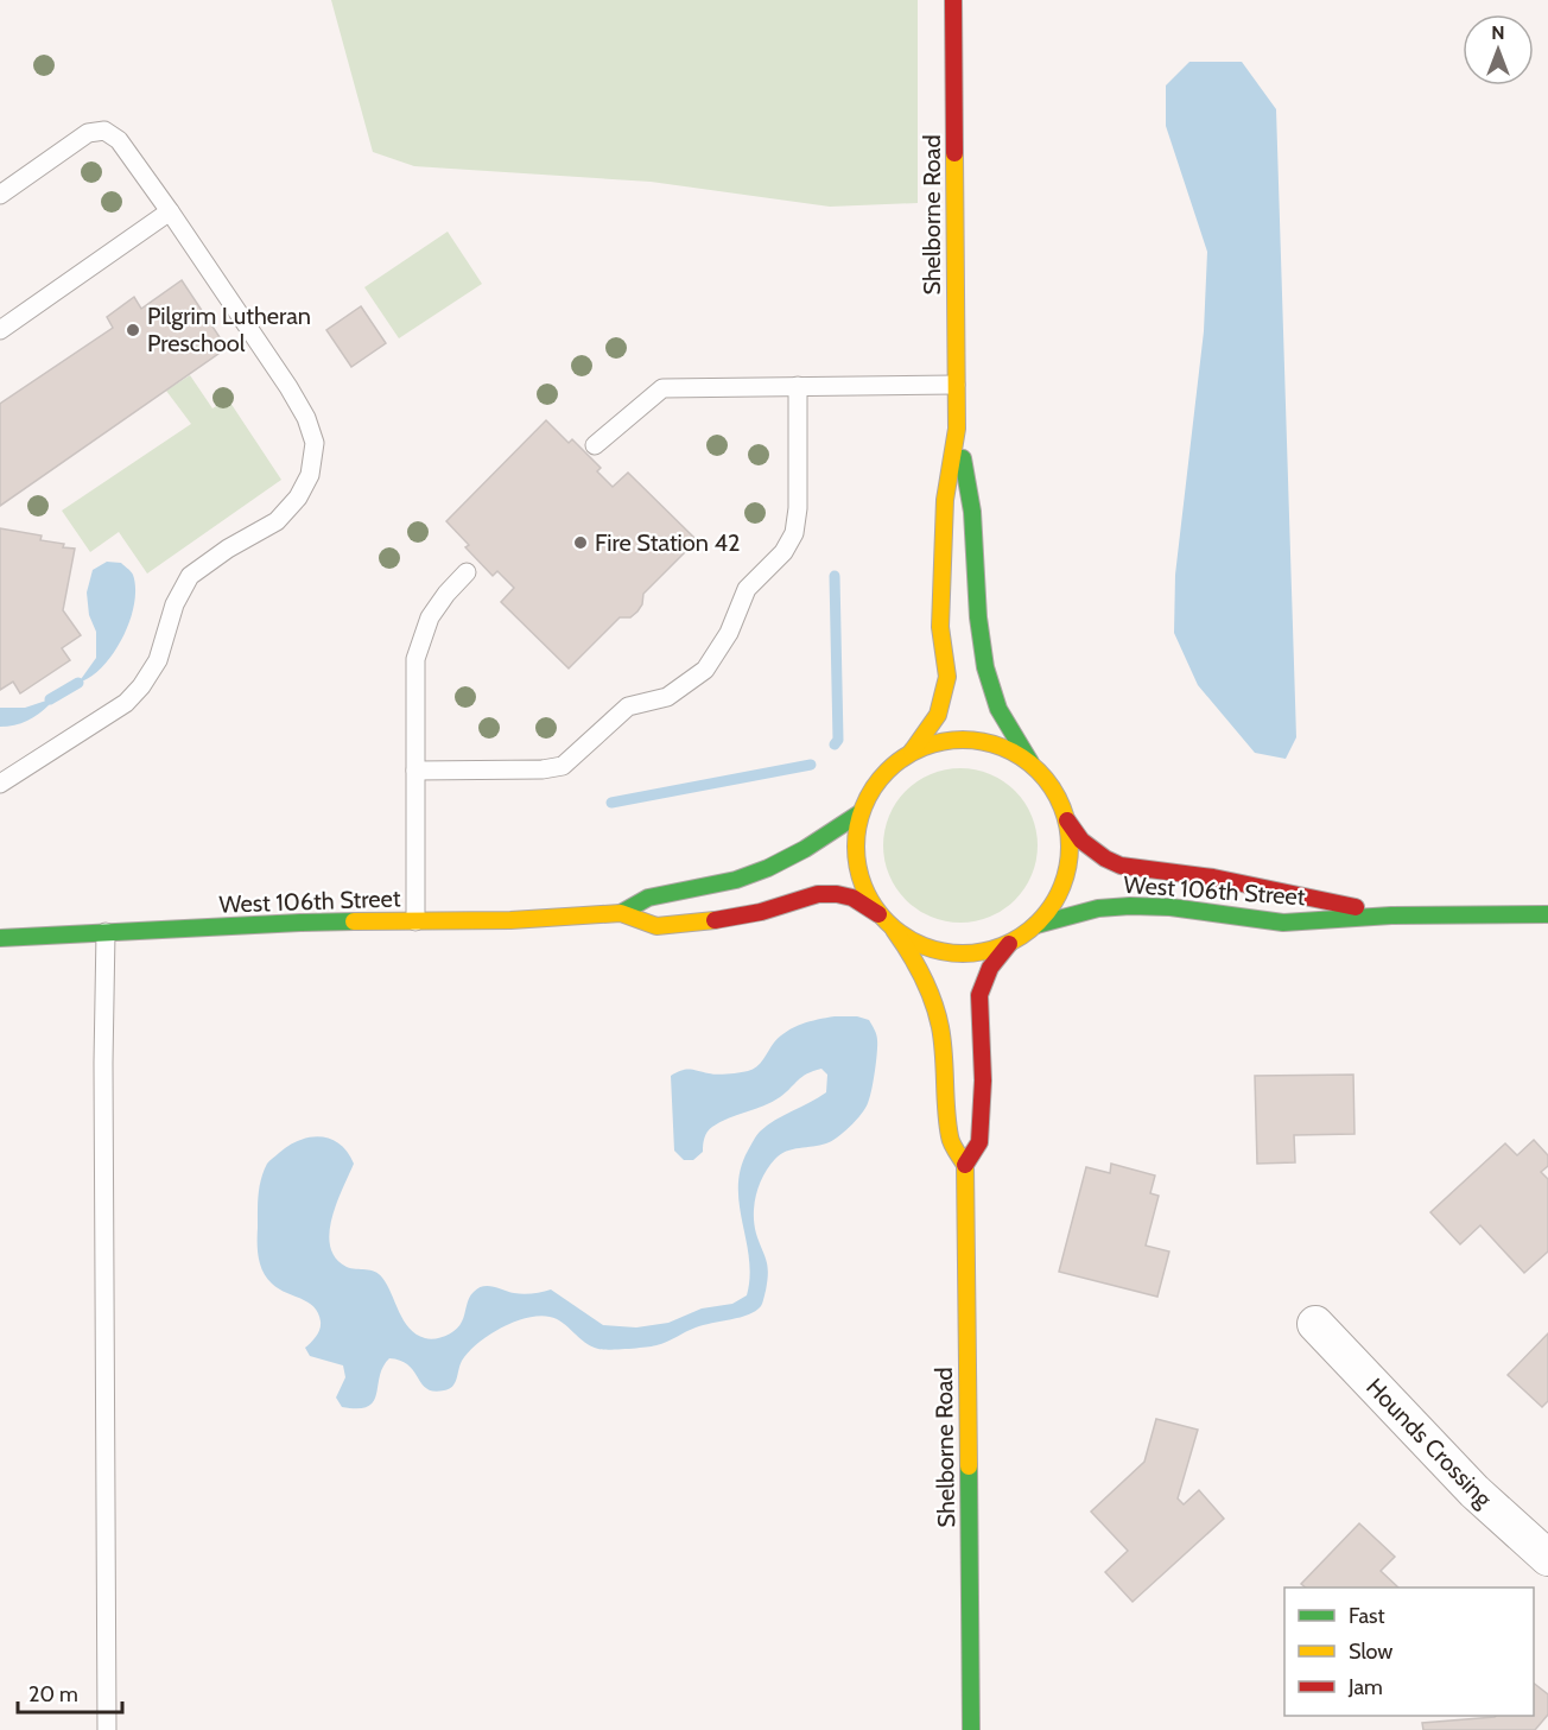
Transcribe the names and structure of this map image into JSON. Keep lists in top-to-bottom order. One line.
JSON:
{"streets":{"street":["Shelborne Road","West 106th Street","Hounds Crossing"]},"crossings":[["Shelborne Road","West 106th Street"]],"places":["Pilgrim Lutheran Preschool","Fire Station 42"],"legend":["Fast","Slow","Jam"],"scale_bar":"20 m","north":"top"}
